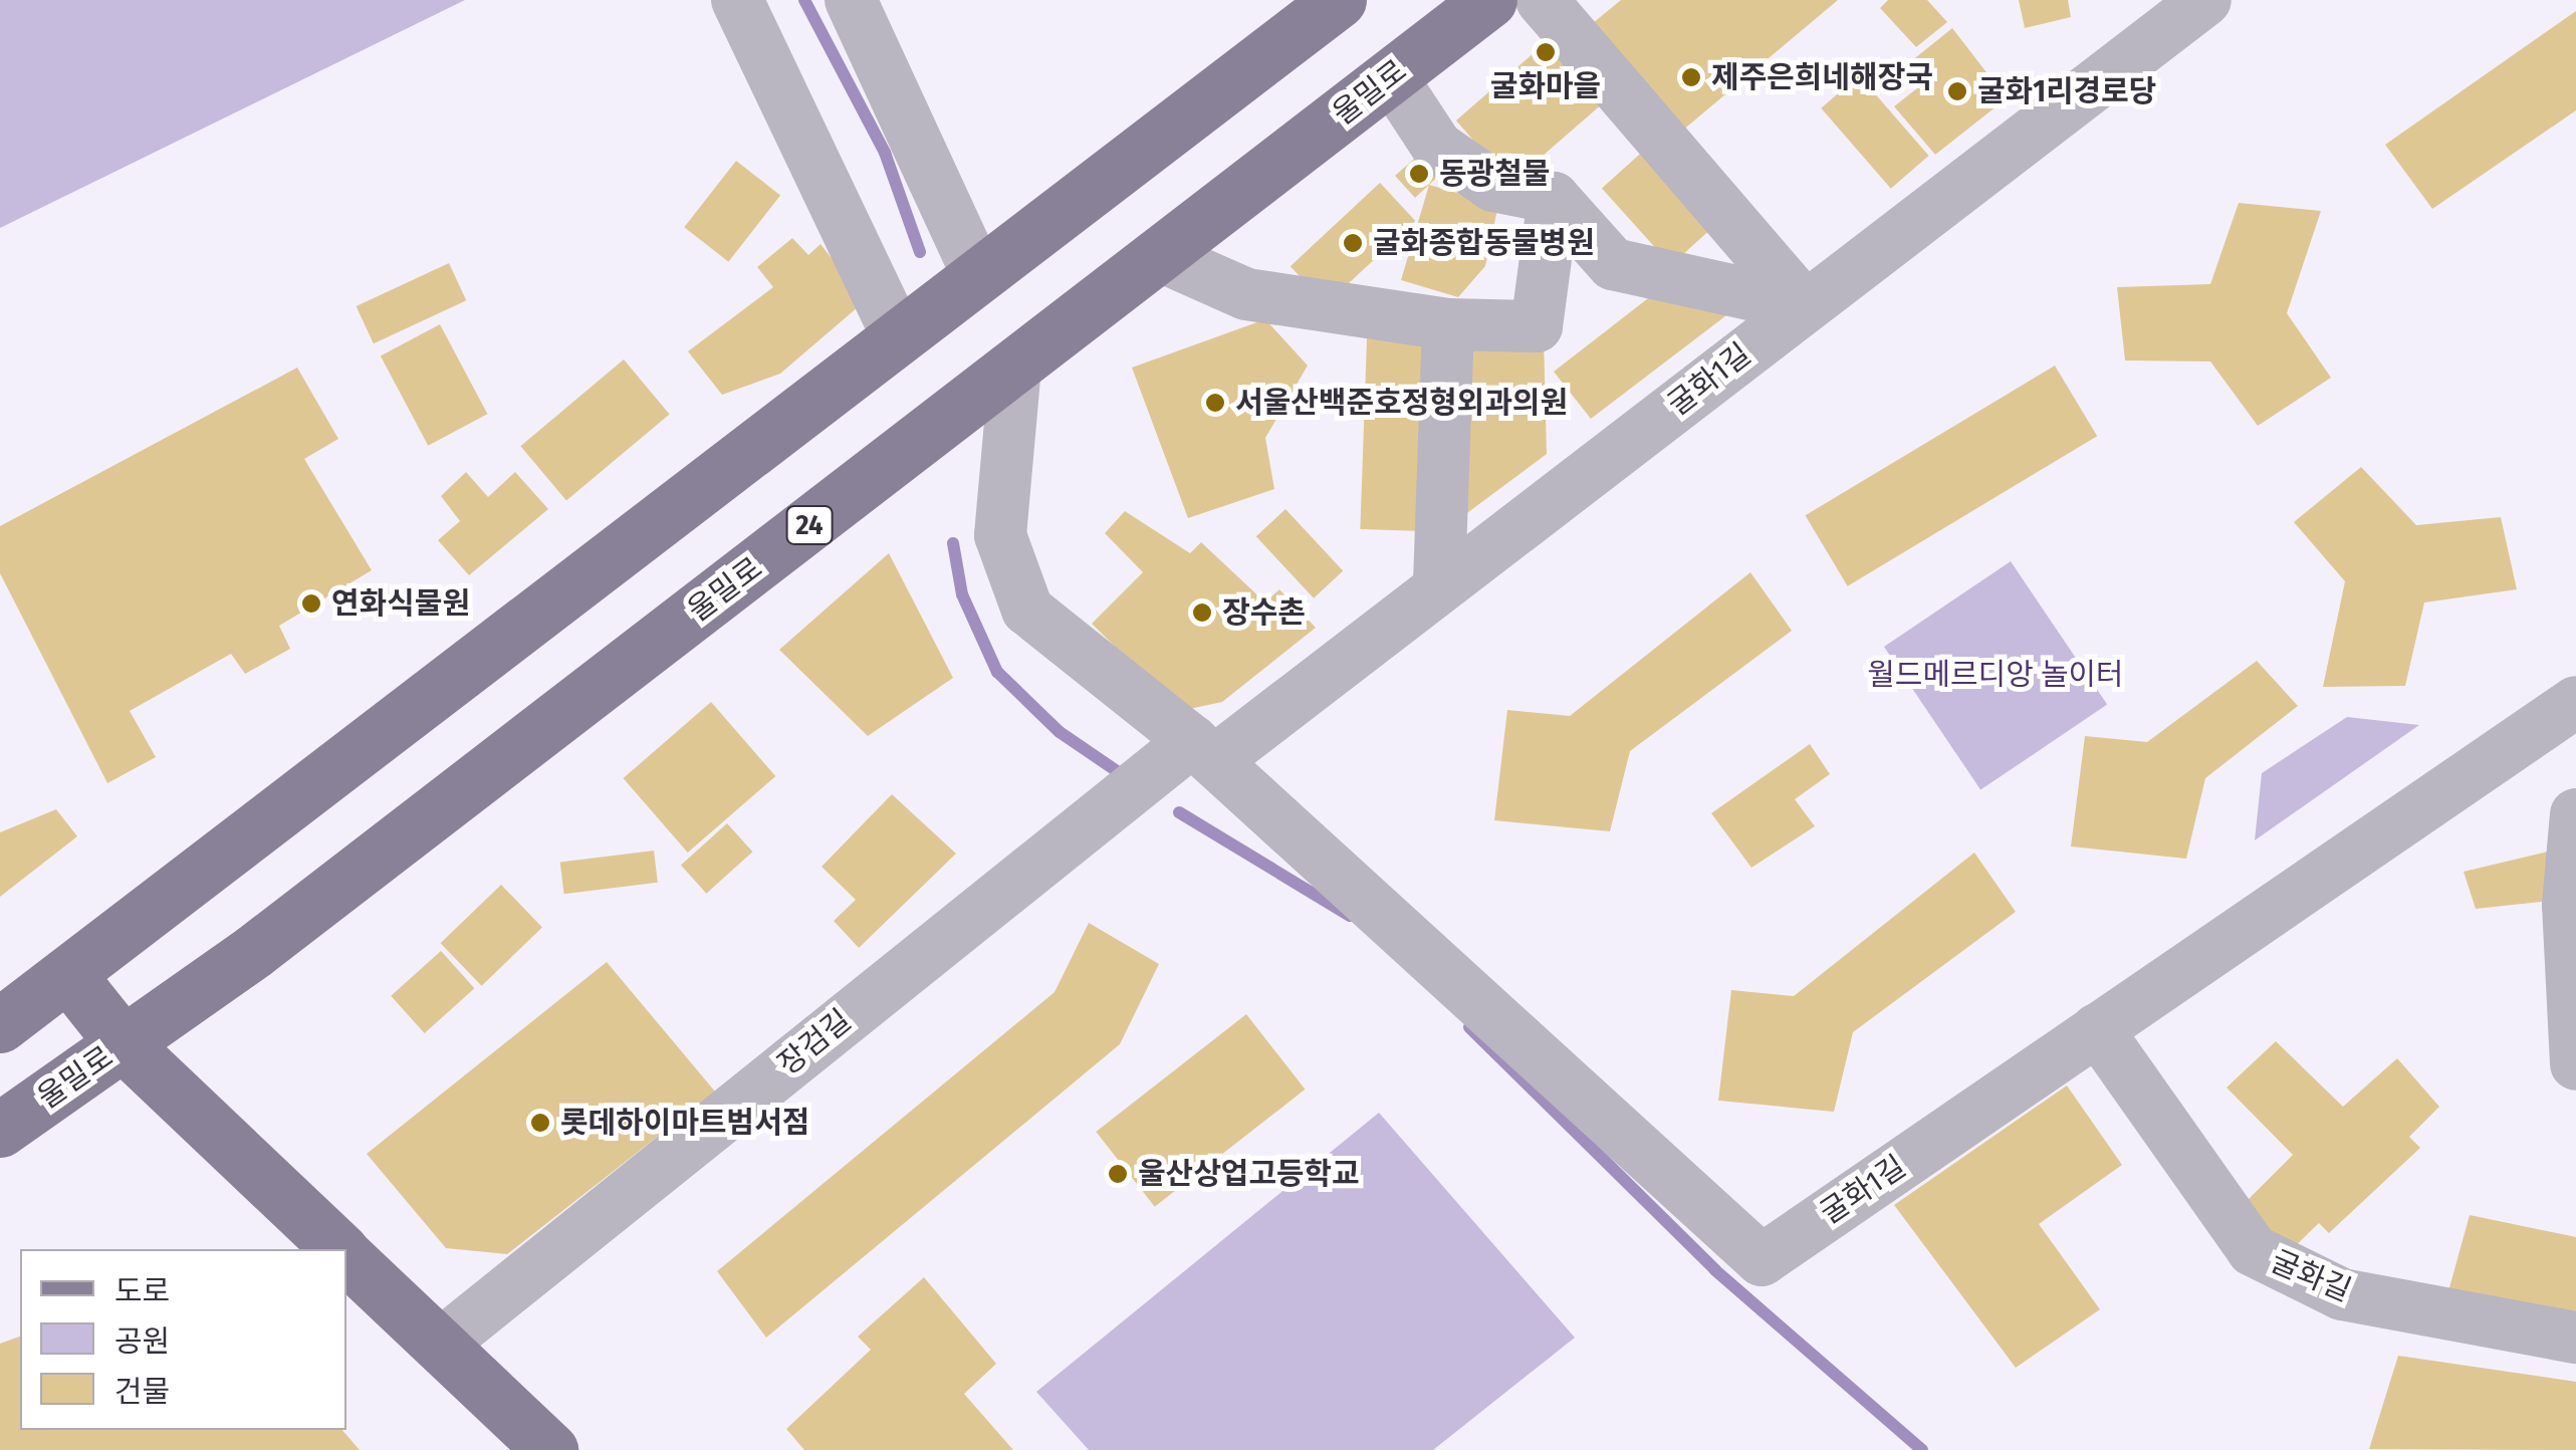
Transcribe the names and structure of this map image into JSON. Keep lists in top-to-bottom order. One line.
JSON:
{"streets":{"main road":["울밀로","24"],"street":["굴화1길","장검길","굴화길"]},"crossings":[["울밀로","굴화1길"],["굴화1길","장검길"],["굴화1길","굴화길"]],"parks":["월드메르디앙 놀이터"],"places":["굴화마을","제주은희네해장국","굴화1리경로당","동광철물","굴화종합동물병원","서울산백준호정형외과의원","연화식물원","장수촌","롯데하이마트범서점","울산상업고등학교"],"legend":["도로","공원","건물"]}
